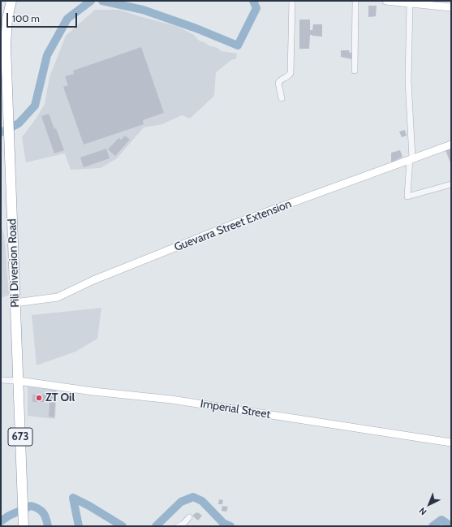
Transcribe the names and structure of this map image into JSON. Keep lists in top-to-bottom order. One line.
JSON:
{"streets":{"highway":["Pili Diversion Road","673"],"street":["Guevarra Street Extension","Imperial Street"]},"crossings":[["Guevarra Street Extension","Pili Diversion Road"],["Pili Diversion Road","Imperial Street"]],"places":["ZT Oil"],"scale_bar":"100 m","north":"bottom left"}
